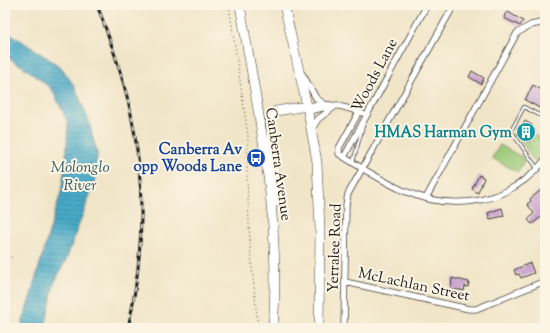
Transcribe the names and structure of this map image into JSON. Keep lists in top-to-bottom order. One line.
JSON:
{"streets":{"highway":["Canberra Avenue"],"street":["Woods Lane","Yerralee Road","McLachlan Street"]},"crossings":[["Yerralee Road","McLachlan Street"]],"water":["Molonglo River"],"places":{"building":["HMAS Harman Gym"],"bus stop":["Canberra Av opp Woods Lane"]}}
